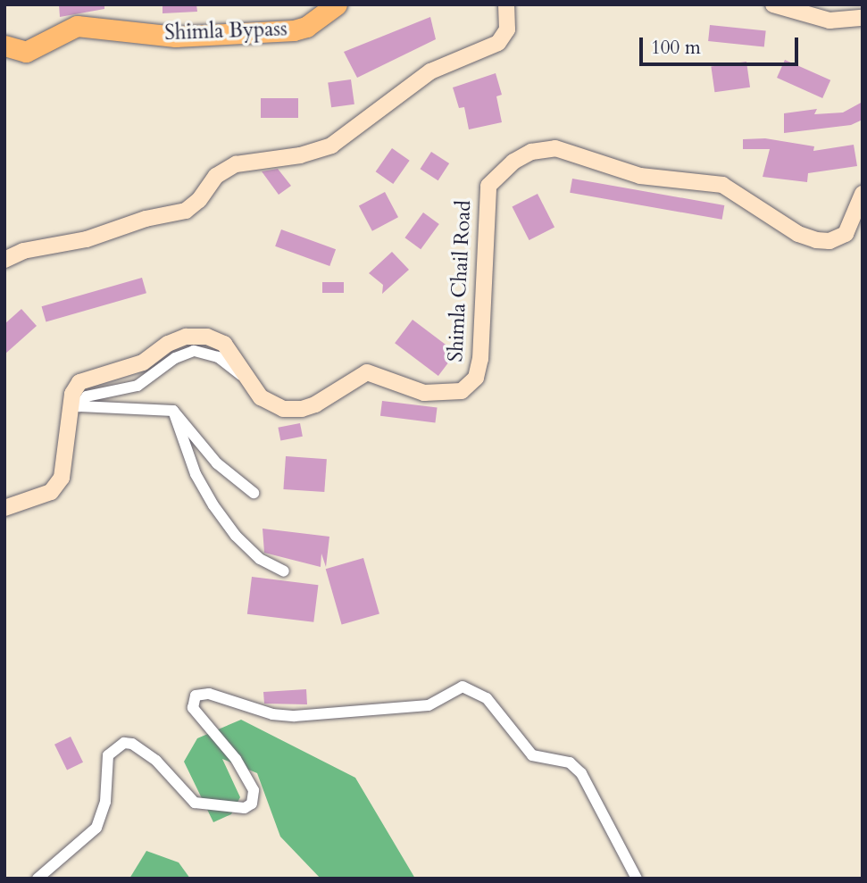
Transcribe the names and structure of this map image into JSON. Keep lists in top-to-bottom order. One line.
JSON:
{"streets":{"highway":["Shimla Bypass"],"main road":["Shimla Chail Road"]},"scale_bar":"100 m"}
